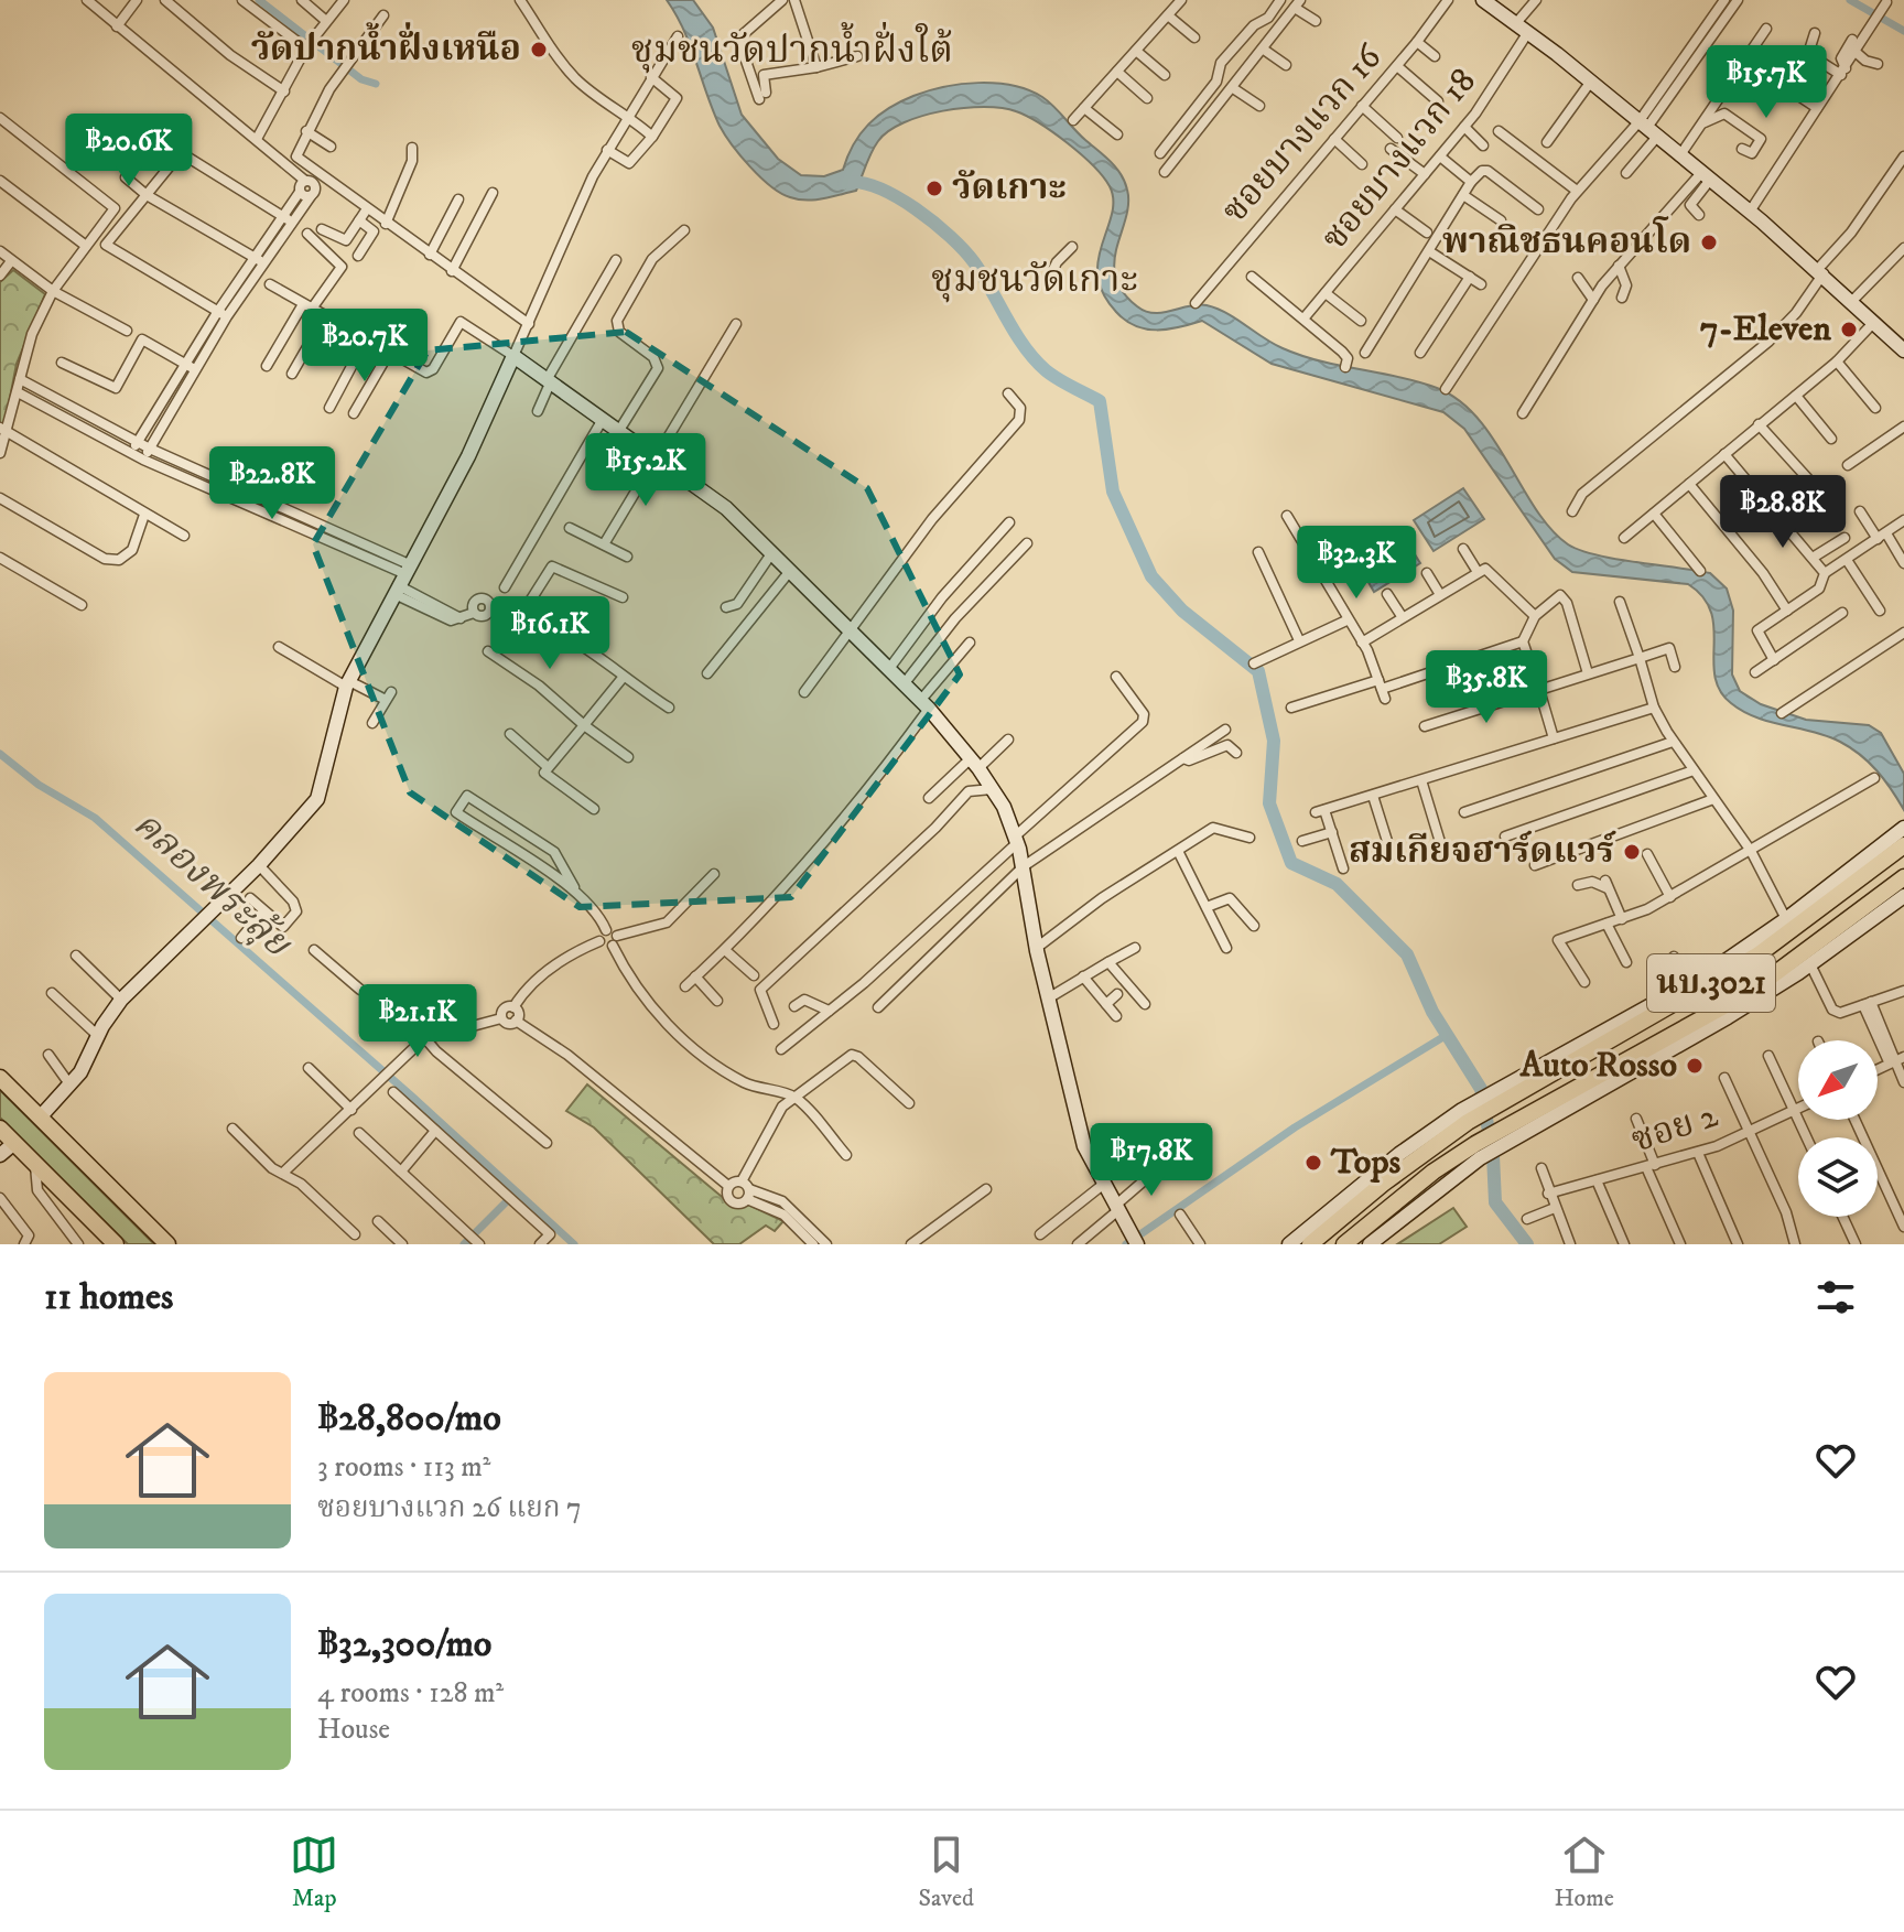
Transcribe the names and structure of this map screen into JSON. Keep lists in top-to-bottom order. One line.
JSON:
{"streets":{"main road":["นบ.3021"],"street":["ซอยบางแวก 16","ซอยบางแวก 18","ซอย 2"]},"districts":["ชุมชนวัดปากน้ำฝั่งใต้","ชุมชนวัดเกาะ"],"water":["คลองพระลุ้ย"],"places":["วัดปากน้ำฝั่งเหนือ","วัดเกาะ","พาณิชธนคอนโด","7-Eleven","สมเกียจฮาร์ดแวร์","Auto Rosso","Tops"],"north":"bottom left","page":{"price":["฿15.7K","฿20.6K","฿20.7K","฿15.2K","฿22.8K","฿28.8K","฿32.3K","฿16.1K","฿35.8K","฿21.1K","฿17.8K"],"heading":"11 homes","list":[{"name":"฿28,800/mo","note":"3 rooms · 113 m² · ซอยบางแวก 26 แยก 7"},{"name":"฿32,300/mo","note":"4 rooms · 128 m² · House"}],"tabs":["Map","Saved","Home"]}}
